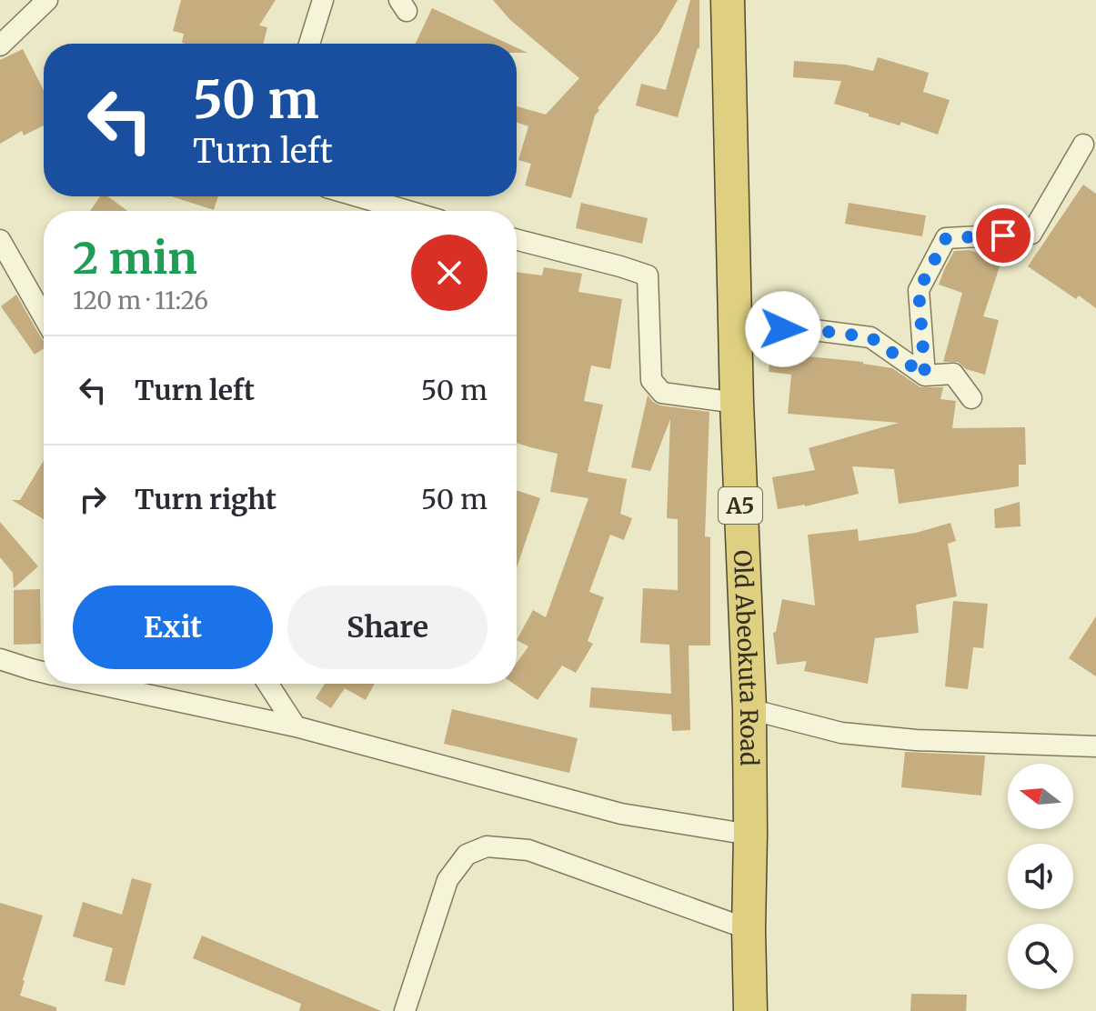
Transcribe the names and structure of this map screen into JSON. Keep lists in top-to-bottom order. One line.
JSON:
{"streets":{"highway":["A5","Old Abeokuta Road"]},"north":"left","page":{"turn":["50 m","Turn left"],"heading":["2 min","120 m · 11:26"],"list":[{"name":"Turn left","value":"50 m"},{"name":"Turn right","value":"50 m"}],"buttons":["Exit","Share"]}}
